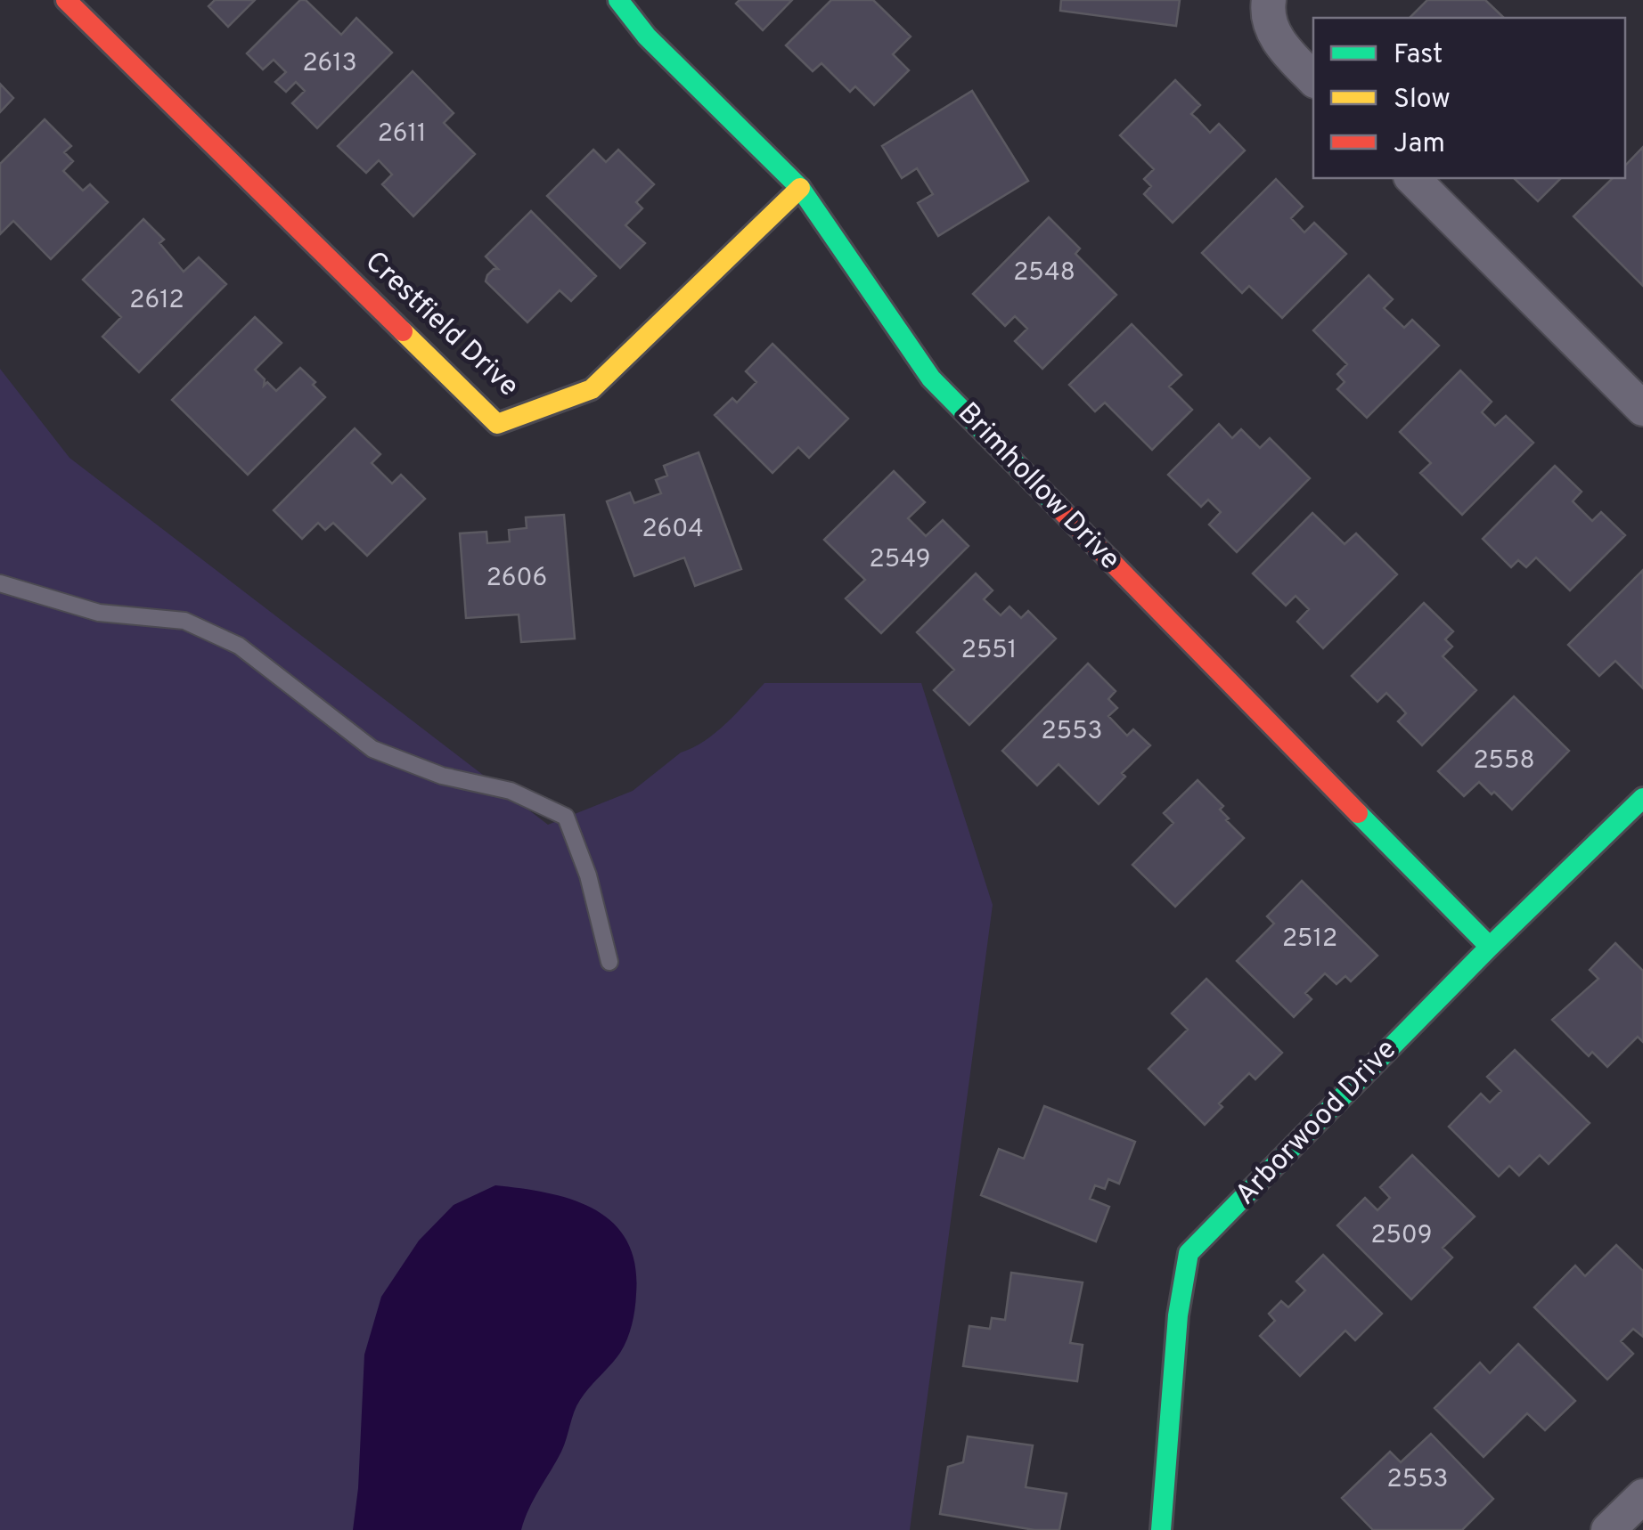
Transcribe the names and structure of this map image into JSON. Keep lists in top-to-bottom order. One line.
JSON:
{"streets":{"street":["Crestfield Drive","Brimhollow Drive","Arborwood Drive"]},"crossings":[["Crestfield Drive","Brimhollow Drive"],["Brimhollow Drive","Arborwood Drive"]],"house_numbers":["2613","2611","2548","2612","2604","2549","2606","2551","2553","2558","2512","2509","2553"],"legend":["Fast","Slow","Jam"]}
